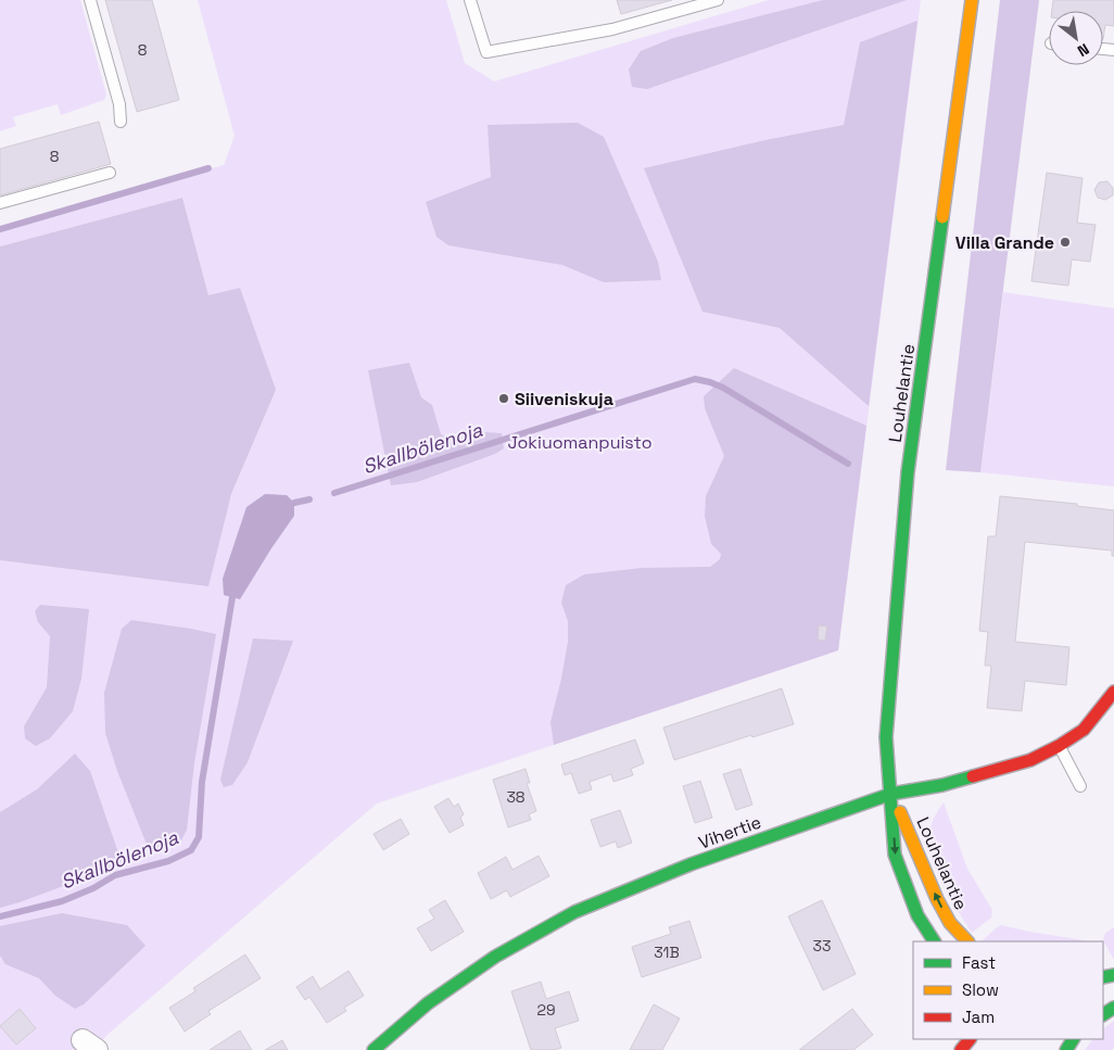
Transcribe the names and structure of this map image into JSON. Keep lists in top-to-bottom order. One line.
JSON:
{"streets":{"main road":["Louhelantie","Vihertie"]},"crossings":[["Louhelantie","Vihertie"]],"water":["Skallbölenoja"],"parks":["Jokiuomanpuisto"],"places":["Villa Grande","Siiveniskuja"],"house_numbers":["8","8","38","33","31B","29"],"legend":["Fast","Slow","Jam"],"north":"bottom right"}
